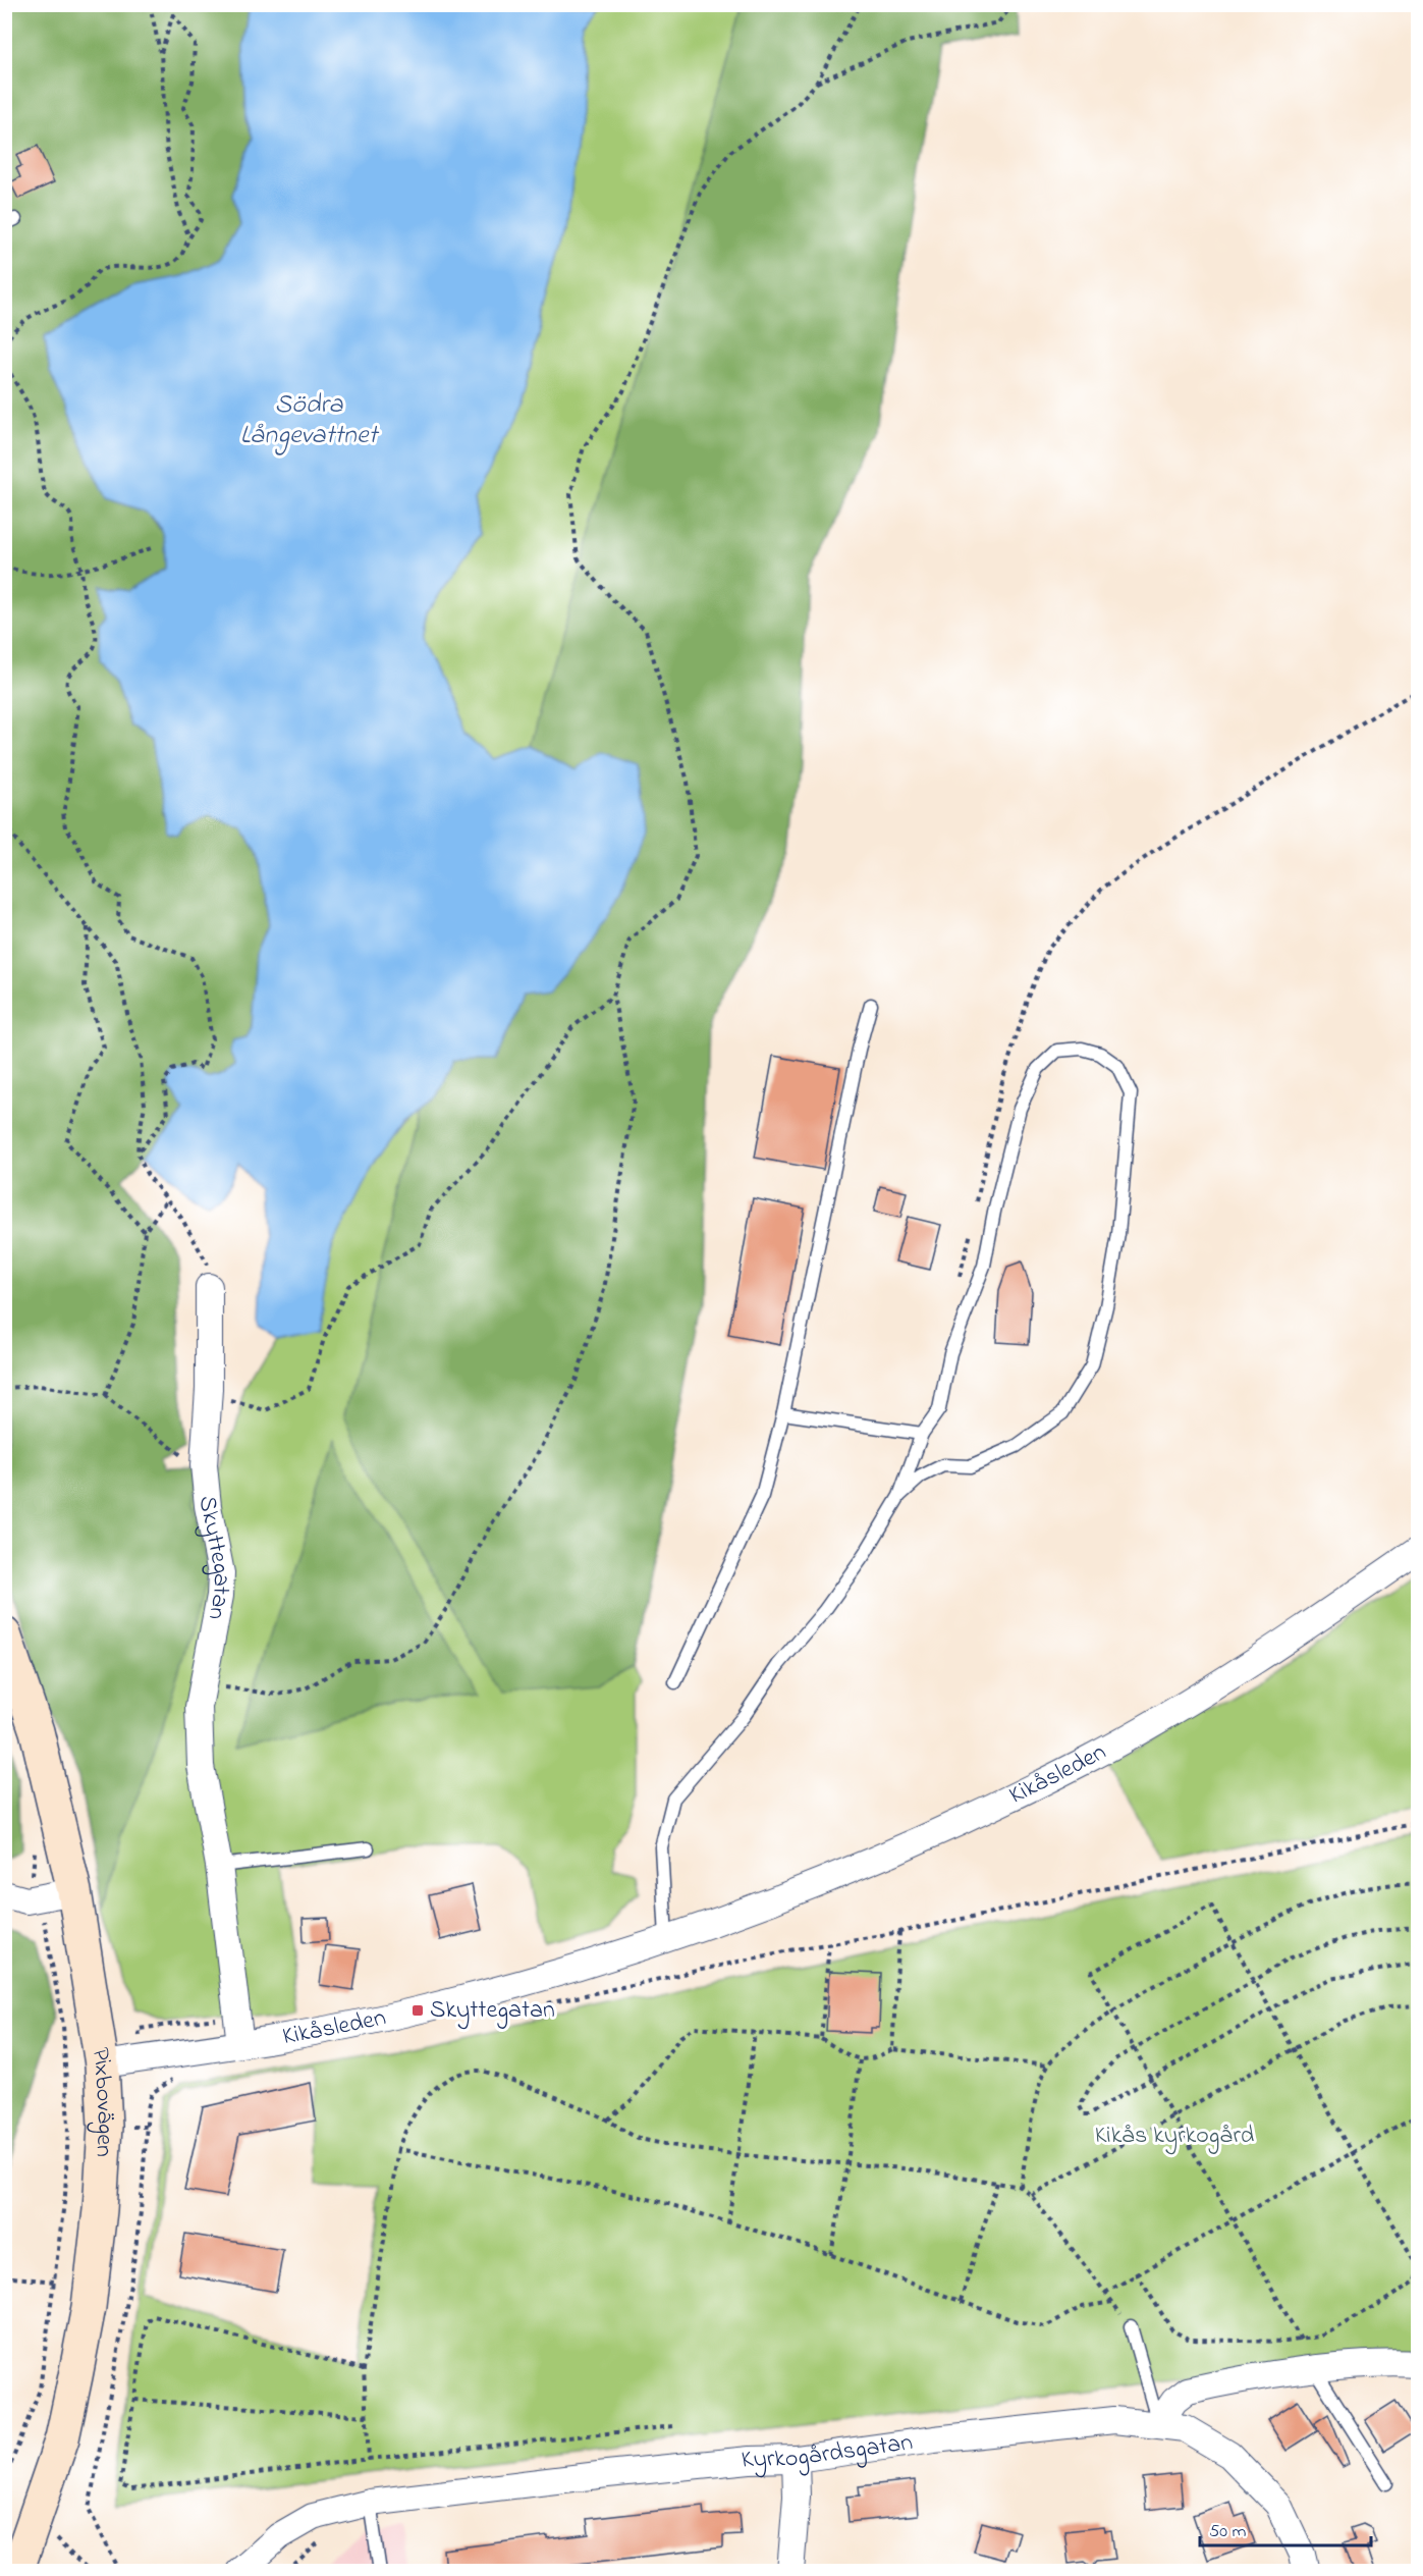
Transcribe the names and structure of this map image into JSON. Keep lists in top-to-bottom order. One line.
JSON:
{"streets":{"street":["Skyttegatan","Kikåsleden","Pixbovägen","Kyrkogårdsgatan"]},"crossings":[["Skyttegatan","Kikåsleden"],["Kikåsleden","Pixbovägen"]],"water":["Södra Långevattnet"],"parks":["Kikås kyrkogård"],"places":{"transit":["Skyttegatan"]},"scale_bar":"50 m"}
